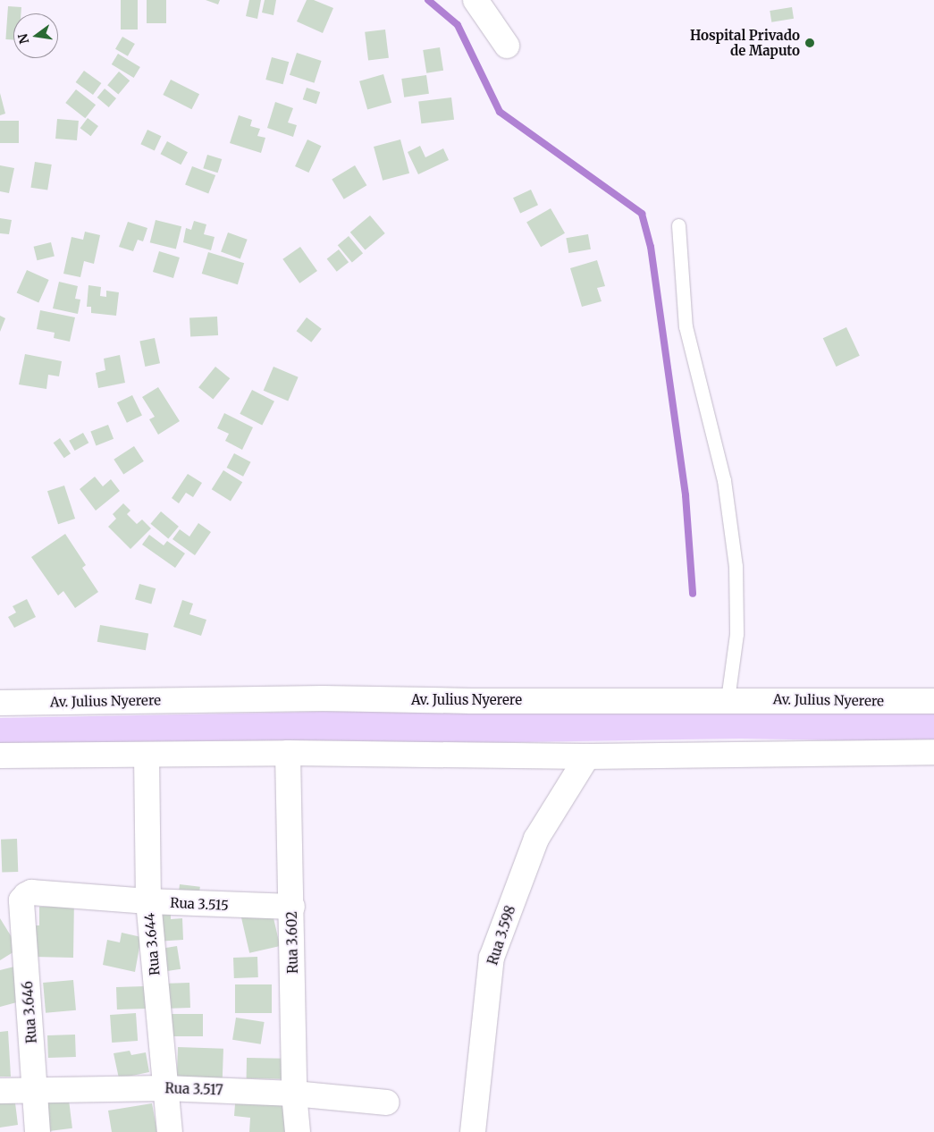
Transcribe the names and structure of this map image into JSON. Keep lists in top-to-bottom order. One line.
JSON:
{"streets":{"street":["Av. Julius Nyerere","Rua 3.515","Rua 3.598","Rua 3.602","Rua 3.644","Rua 3.646","Rua 3.517"]},"crossings":[["Rua 3.515","Rua 3.602"],["Rua 3.515","Rua 3.644"],["Rua 3.515","Rua 3.646"],["Rua 3.602","Rua 3.517"],["Rua 3.644","Rua 3.517"],["Rua 3.646","Rua 3.517"]],"places":["Hospital Privado de Maputo"],"north":"left"}
